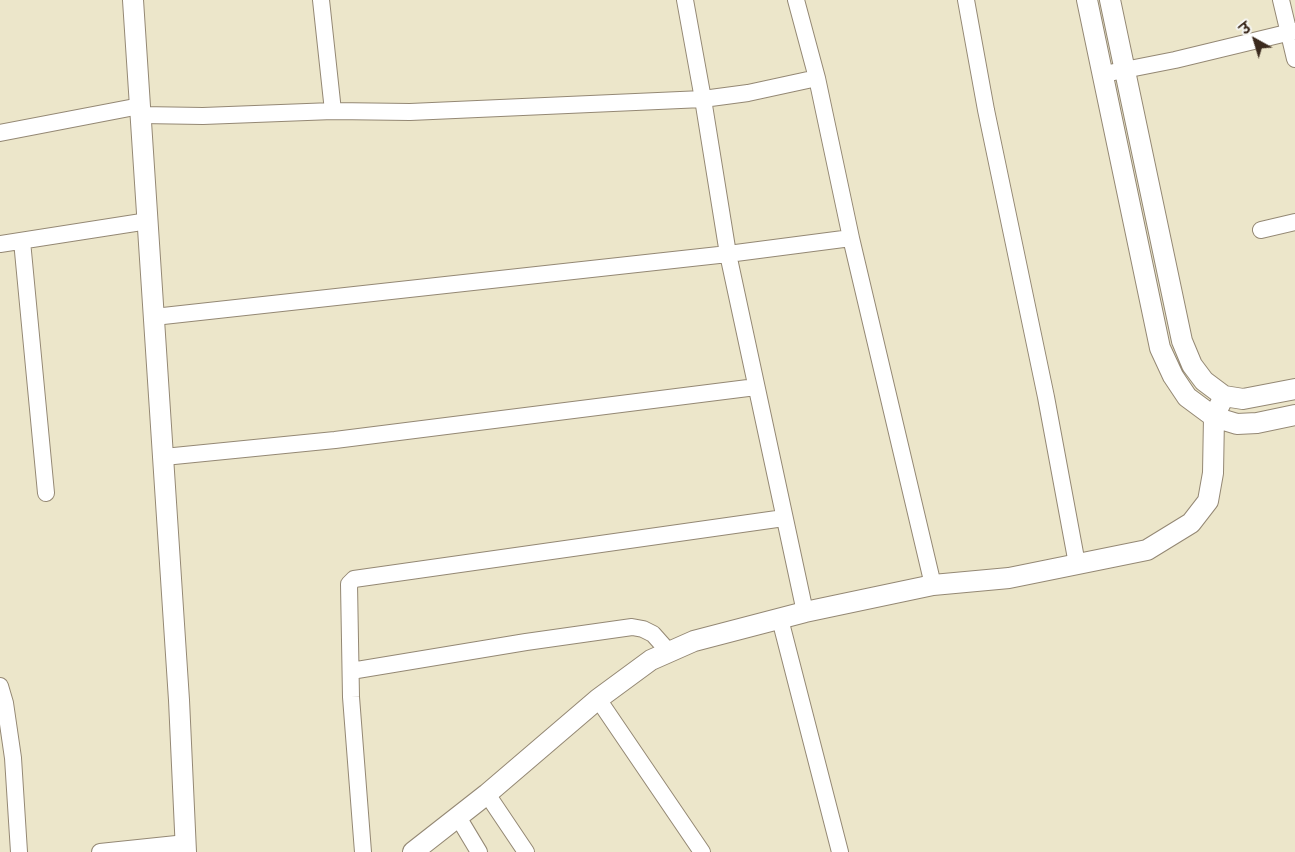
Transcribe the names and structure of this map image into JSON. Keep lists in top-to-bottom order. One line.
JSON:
{"north":"top left"}
